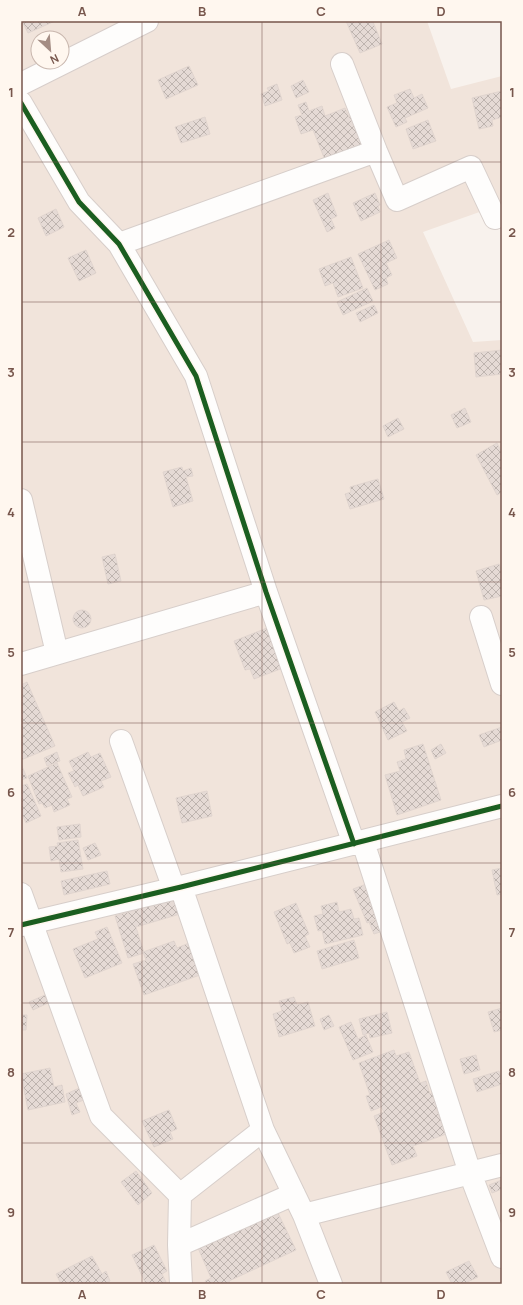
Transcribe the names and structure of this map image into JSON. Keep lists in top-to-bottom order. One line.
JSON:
{"north":"bottom right","grid":{"columns":["A","B","C","D"],"rows":["1","2","3","4","5","6","7","8","9"]}}
